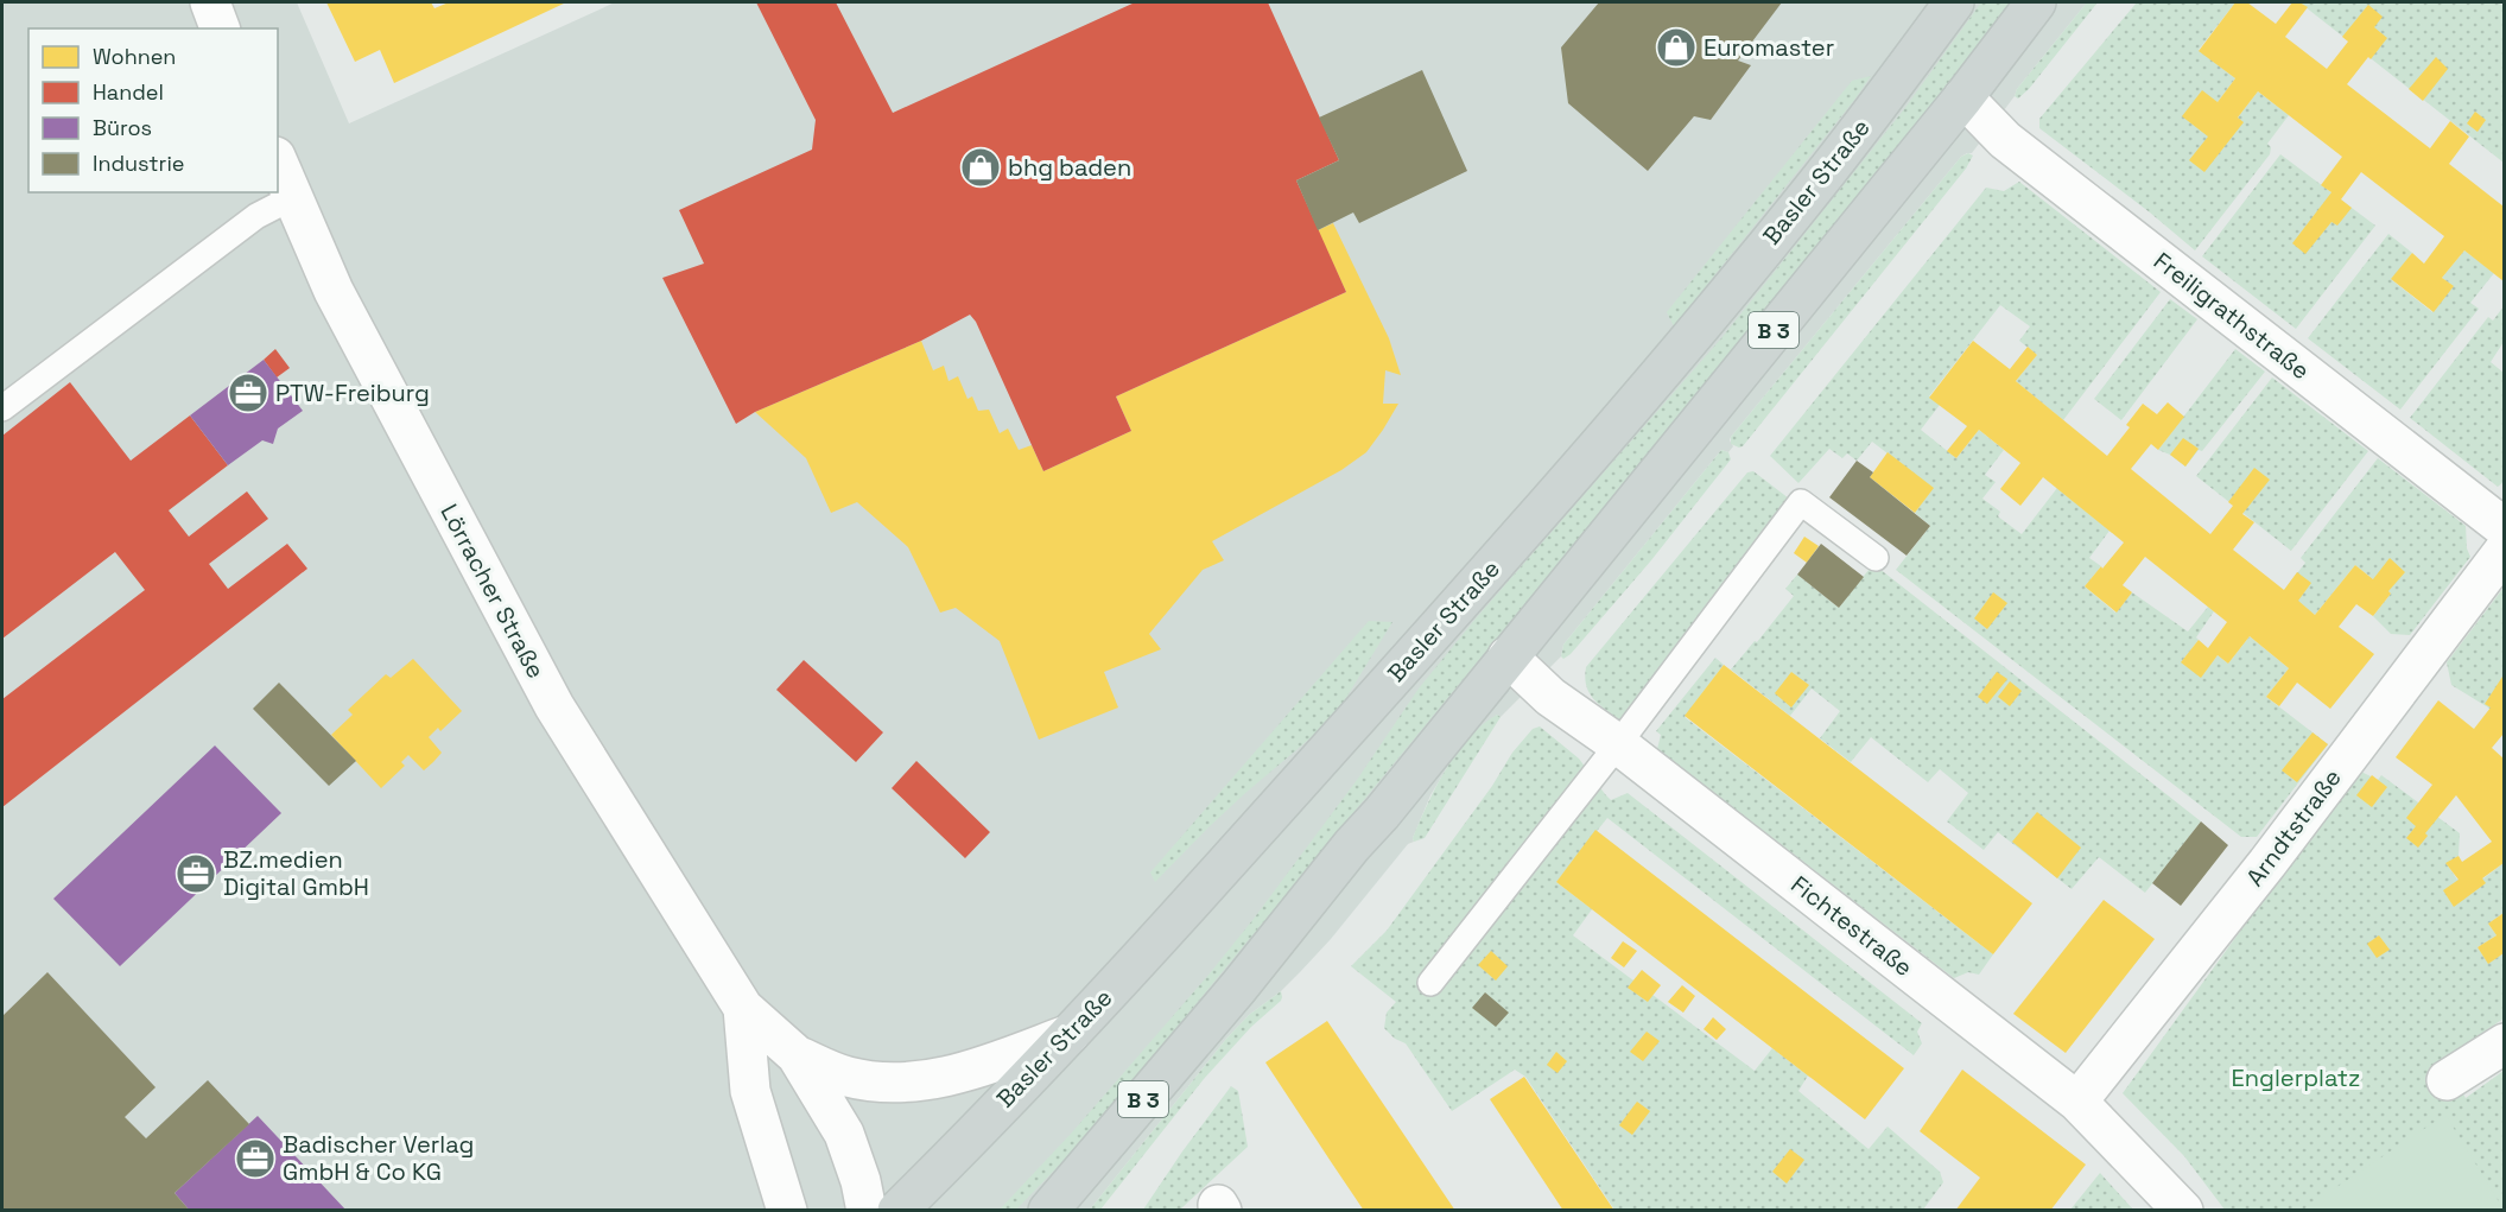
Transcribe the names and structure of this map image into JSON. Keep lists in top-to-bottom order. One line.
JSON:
{"streets":{"main road":["Basler Straße","B 3"],"street":["Freiligrathstraße","Lörracher Straße","Arndtstraße","Fichtestraße"]},"crossings":[["Freiligrathstraße","B 3"],["B 3","Fichtestraße"],["Arndtstraße","Fichtestraße"]],"parks":["Englerplatz"],"places":{"shop":["Euromaster","bhg baden"],"office":["PTW-Freiburg","BZ.medien Digital GmbH","Badischer Verlag GmbH & Co KG"]},"legend":["Wohnen","Handel","Büros","Industrie"]}
